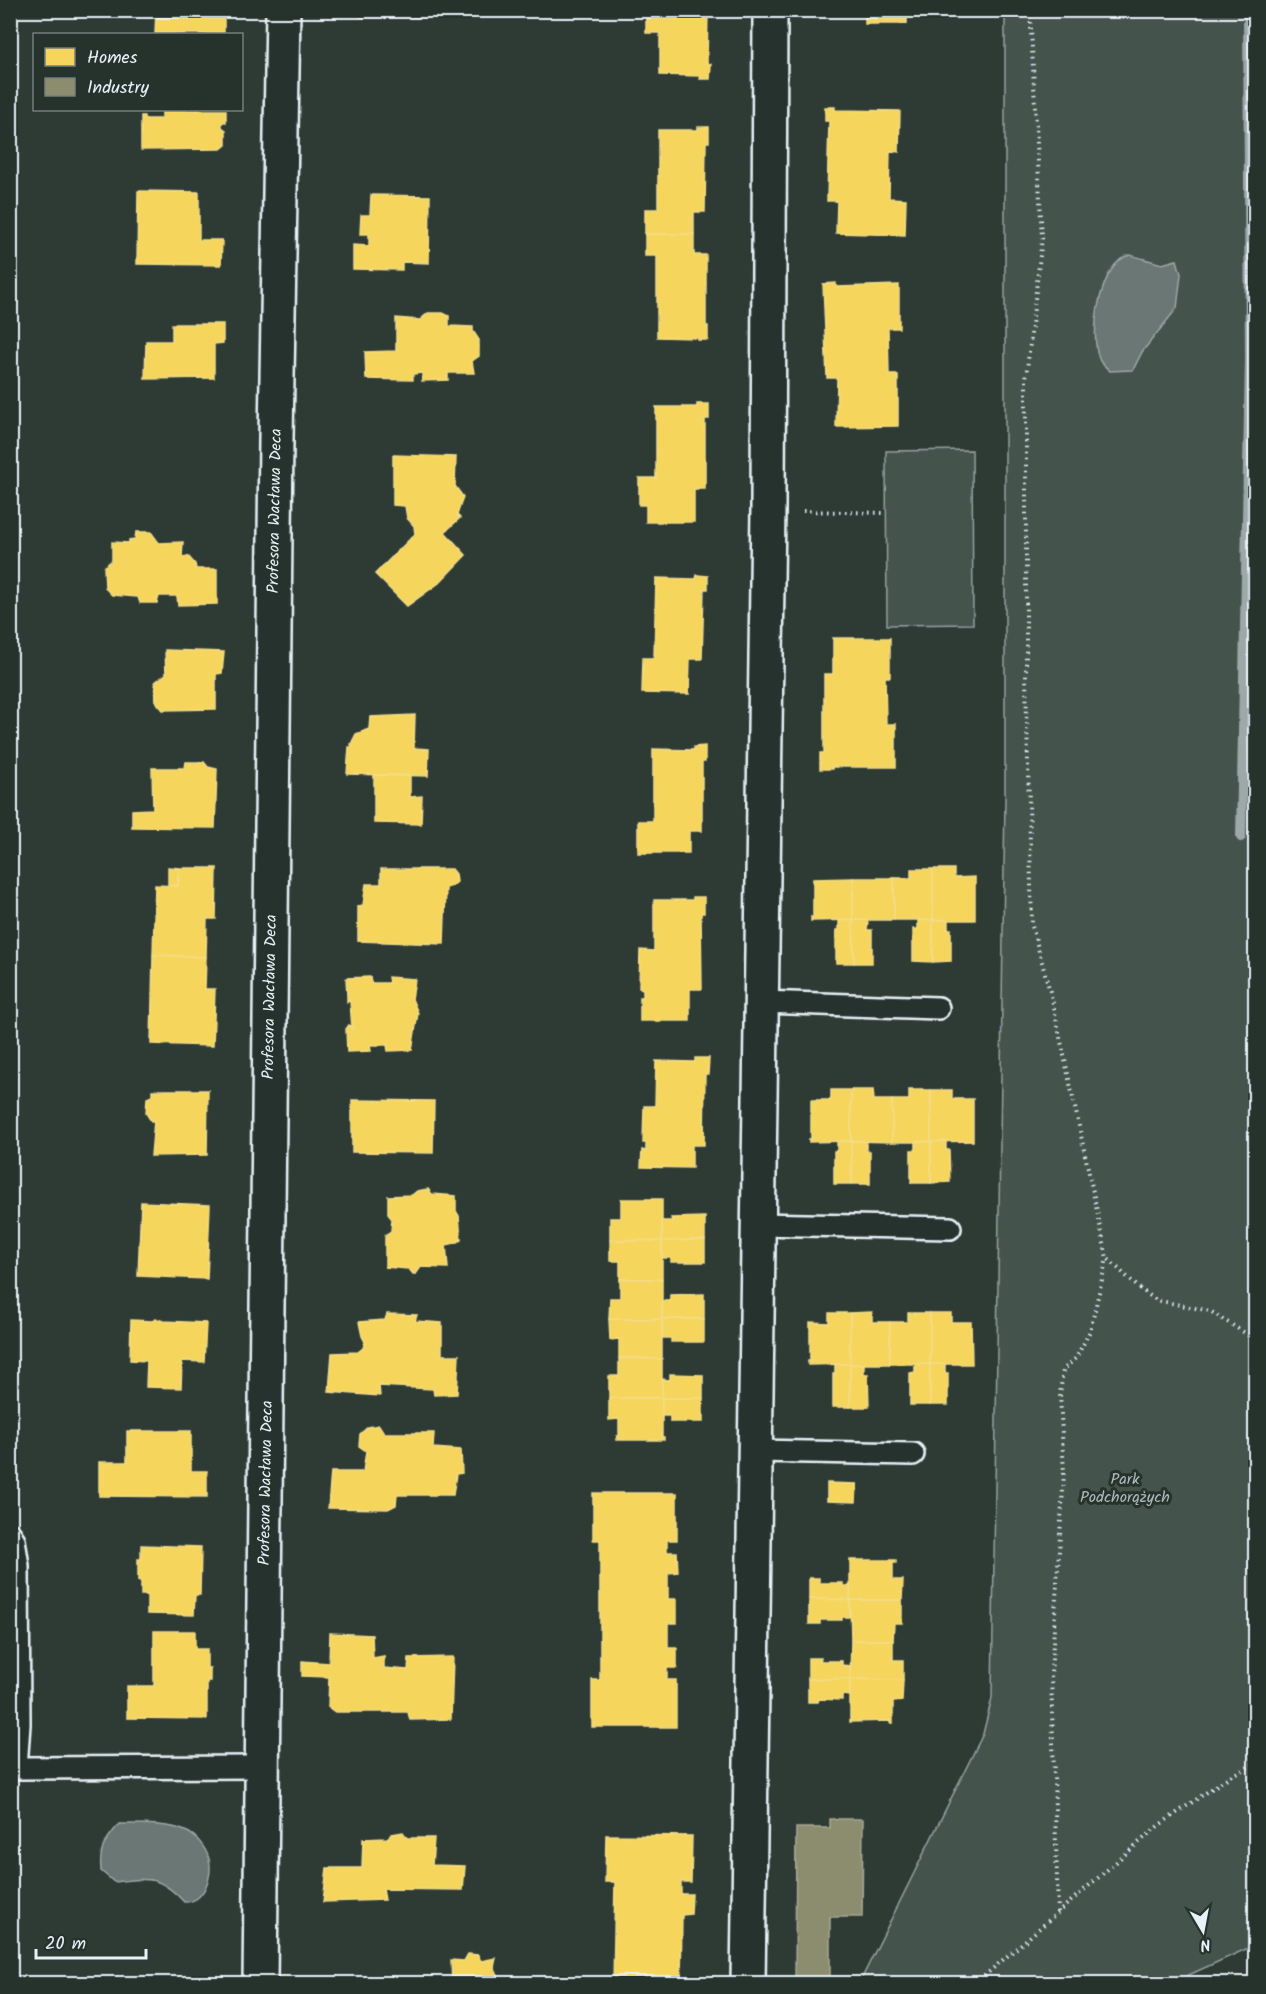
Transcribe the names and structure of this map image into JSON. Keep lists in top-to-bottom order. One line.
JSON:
{"streets":{"street":["Profesora Wacława Deca"]},"parks":["Park Podchorążych"],"legend":["Homes","Industry"],"scale_bar":"20 m","north":"bottom"}
